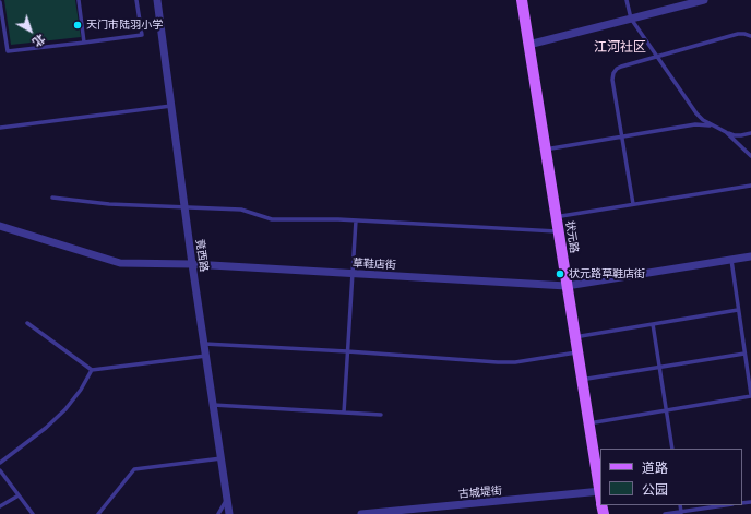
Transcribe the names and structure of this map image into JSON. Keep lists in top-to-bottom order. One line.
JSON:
{"streets":{"main road":["状元路"],"street":["竟西路","草鞋店街","古城堤街"]},"crossings":[["状元路","草鞋店街"],["竟西路","草鞋店街"]],"districts":["江河社区"],"places":["天门市陆羽小学","状元路草鞋店街"],"legend":["道路","公园"],"north":"bottom right"}
